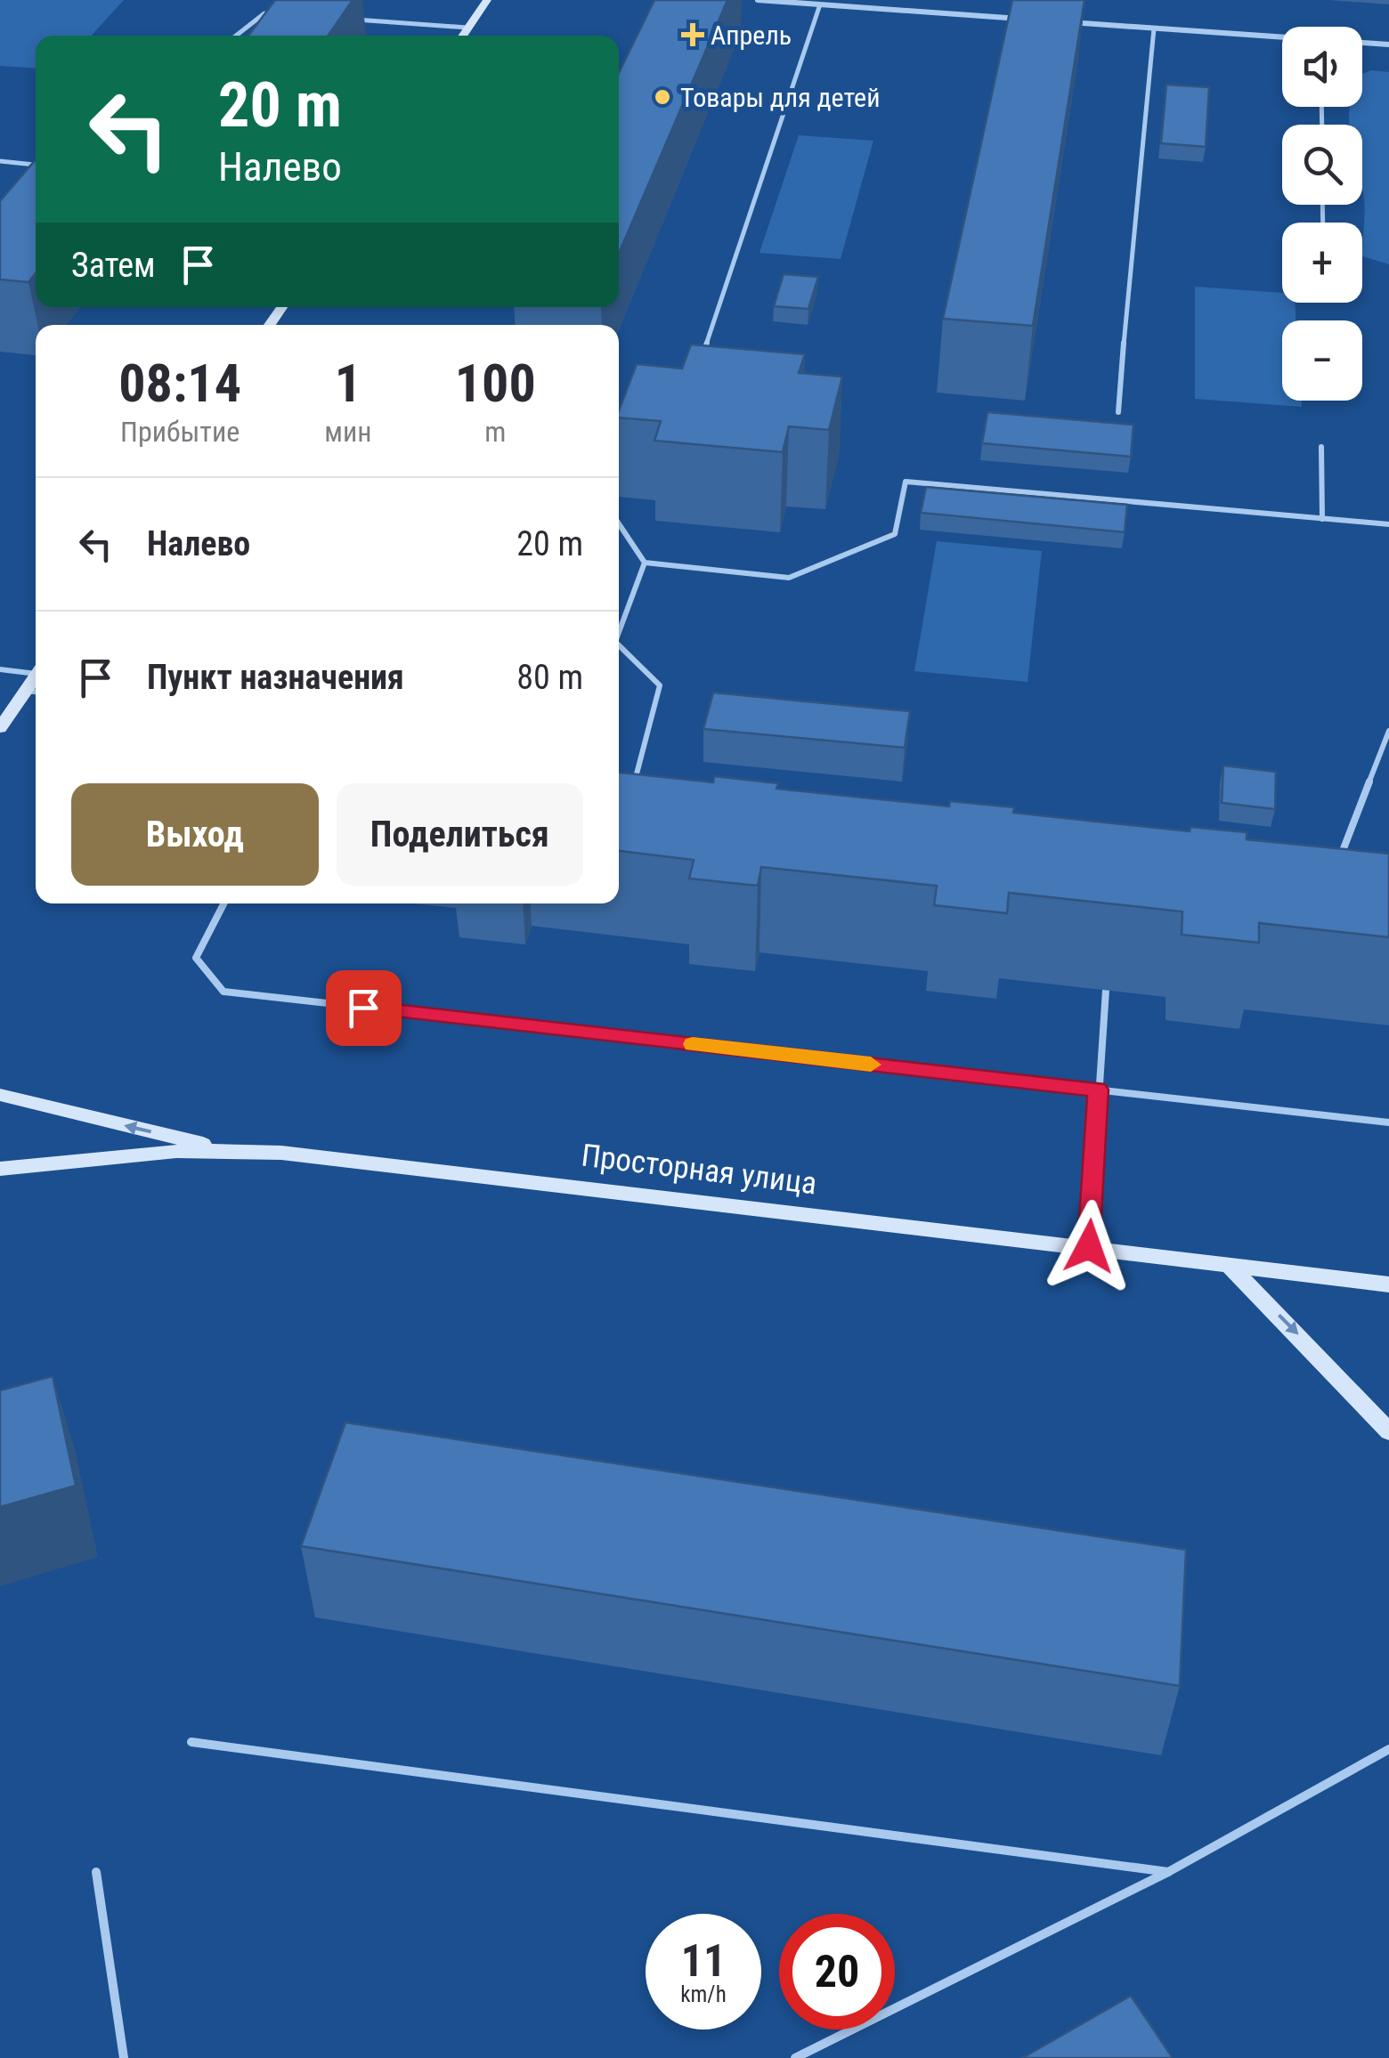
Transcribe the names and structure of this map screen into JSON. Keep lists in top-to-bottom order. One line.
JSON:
{"streets":{"main road":["Просторная улица"]},"places":{"health":["Апрель"],"other":["Товары для детей"]},"page":{"map_buttons":["+","−"],"turn":["20 m","Налево"],"then":"Затем","eta":["08:14","Прибытие","1","мин","100","m"],"list":[{"name":"Налево","value":"20 m"},{"name":"Пункт назначения","value":"80 m"}],"buttons":["Выход","Поделиться"],"speed":"11 km/h","limit":"20"}}
